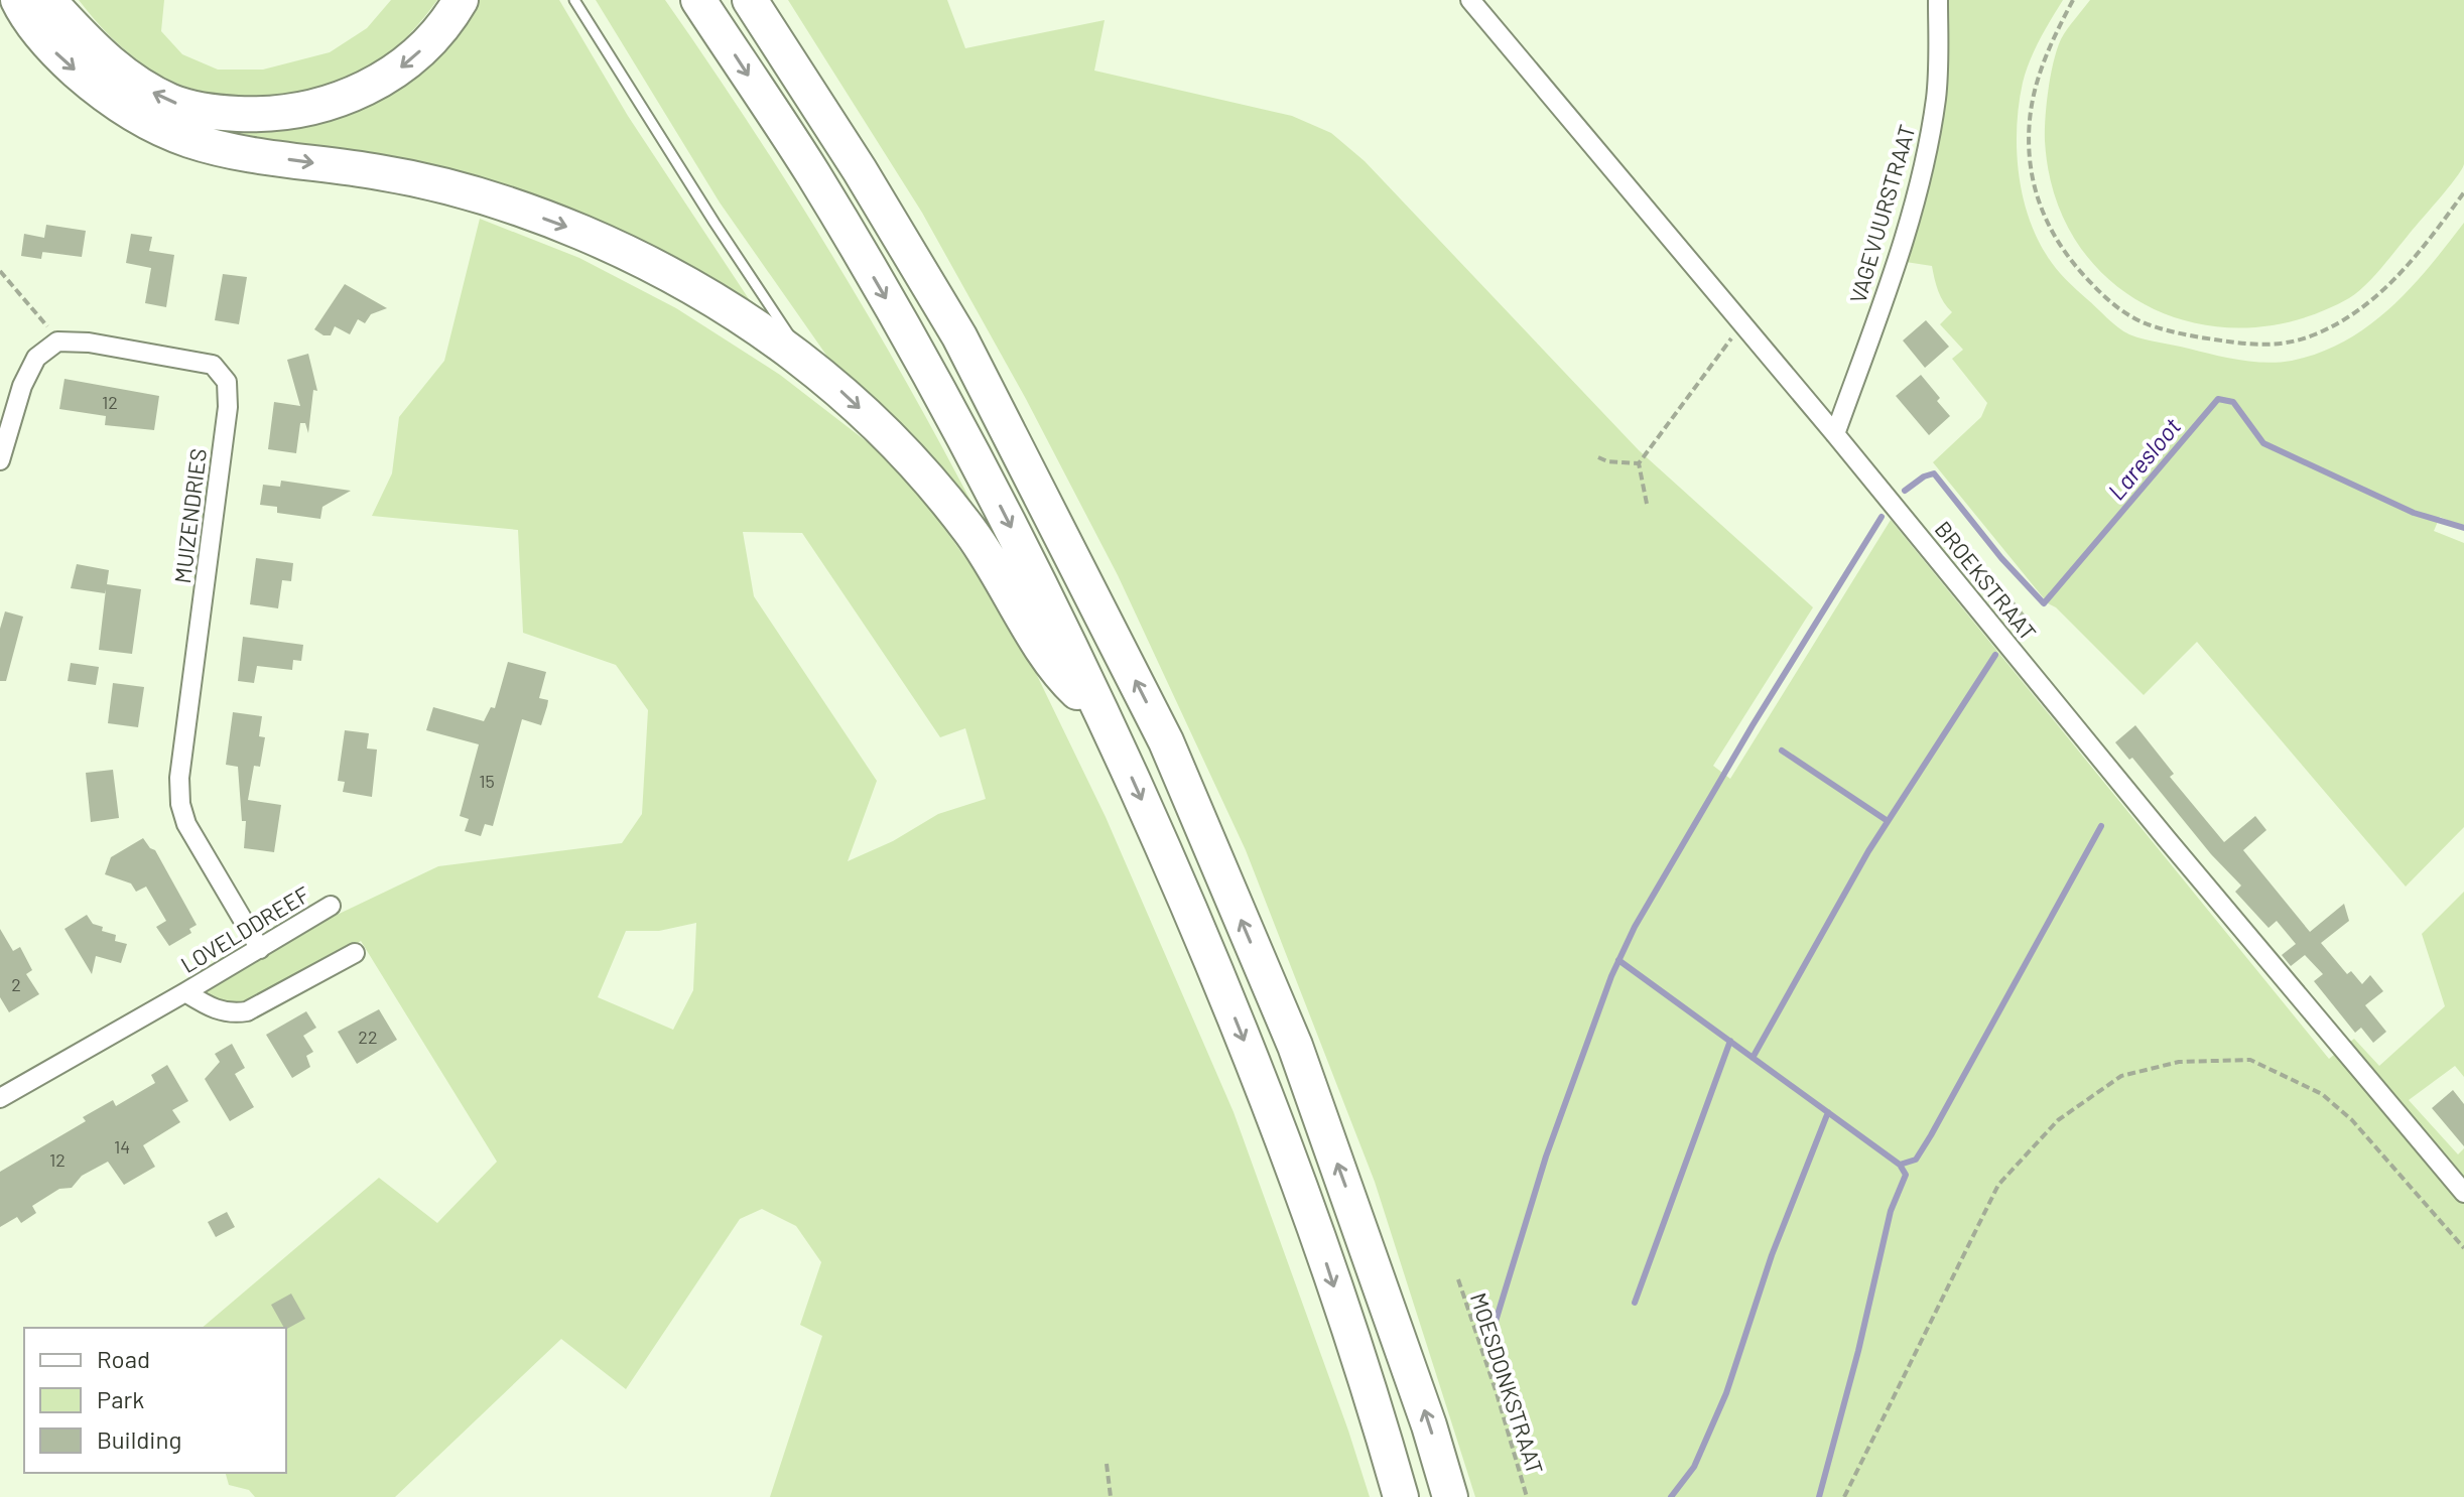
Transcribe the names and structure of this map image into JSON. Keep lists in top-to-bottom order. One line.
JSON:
{"streets":{"street":["VAGEVUURSTRAAT","MUIZENDRIES","BROEKSTRAAT","LOVELDDREEF"],"path":["MOESDONKSTRAAT"]},"crossings":[["VAGEVUURSTRAAT","BROEKSTRAAT"],["MUIZENDRIES","LOVELDDREEF"]],"water":["Laresloot"],"house_numbers":["12","15","2","22","14","12"],"legend":["Road","Park","Building"]}
